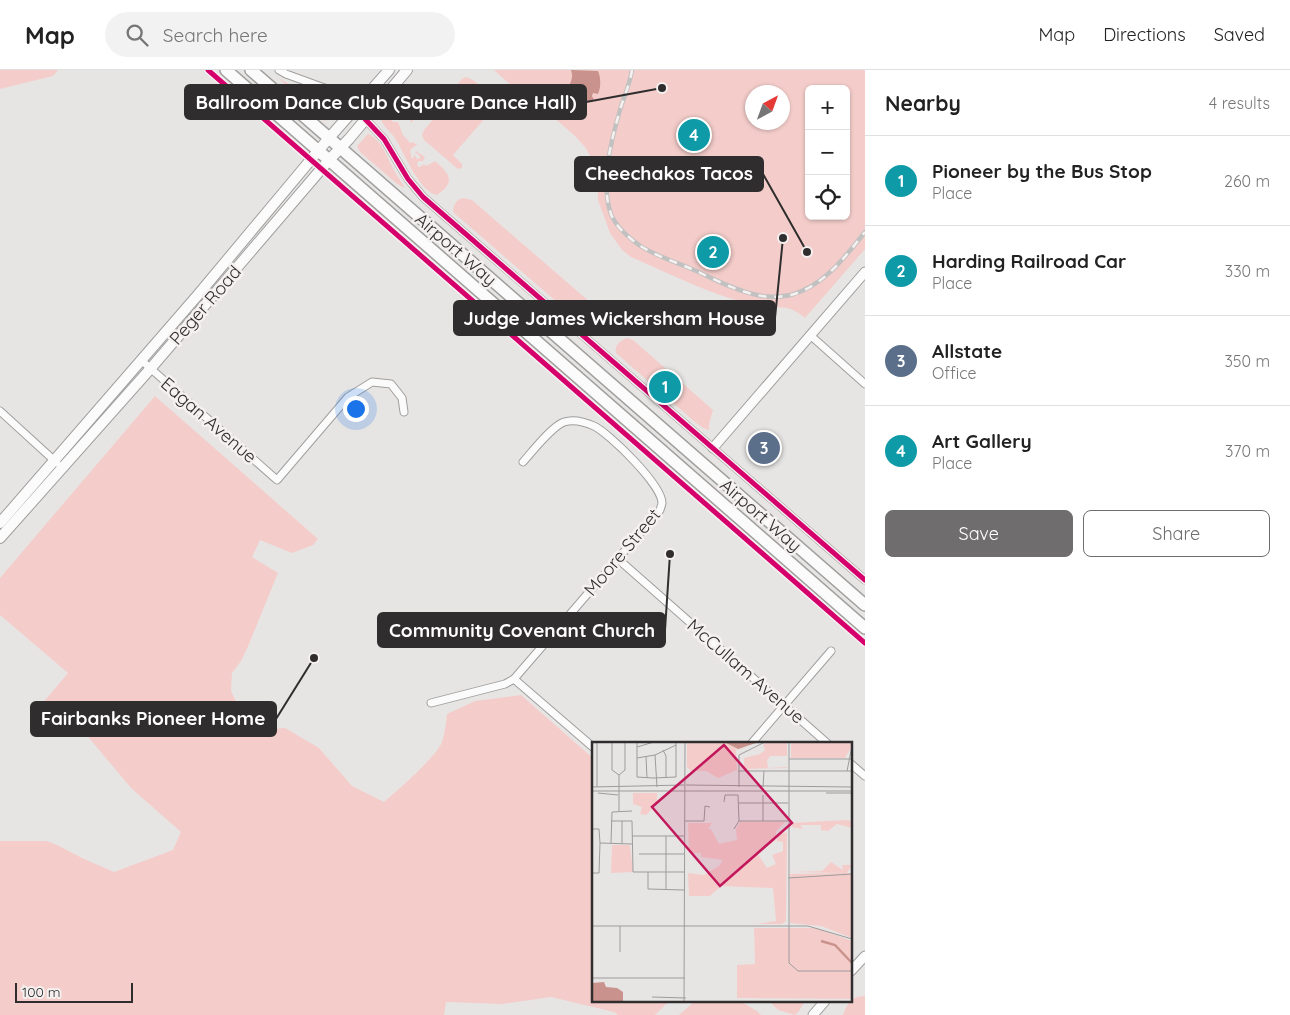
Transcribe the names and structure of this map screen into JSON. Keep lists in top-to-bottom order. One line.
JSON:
{"streets":{"main road":["Airport Way","Peger Road"],"street":["Eagan Avenue","Moore Street","McCullam Avenue"]},"crossings":[["Airport Way","Peger Road"],["Peger Road","Eagan Avenue"],["Moore Street","McCullam Avenue"]],"places":["Ballroom Dance Club (Square Dance Hall)","Judge James Wickersham House","Cheechakos Tacos","Community Covenant Church","Fairbanks Pioneer Home"],"scale_bar":"100 m","north":"top right","page":{"header":"Map","search":"Search here","nav":["Map","Directions","Saved"],"heading":["Nearby","4 results"],"map_buttons":["+","−"],"pins":["4","2","1","3"],"list":[{"mark":"1","name":"Pioneer by the Bus Stop","note":"Place","value":"260 m"},{"mark":"2","name":"Harding Railroad Car","note":"Place","value":"330 m"},{"mark":"3","name":"Allstate","note":"Office","value":"350 m"},{"mark":"4","name":"Art Gallery","note":"Place","value":"370 m"}],"buttons":["Save","Share"],"scale":"100 m"}}
